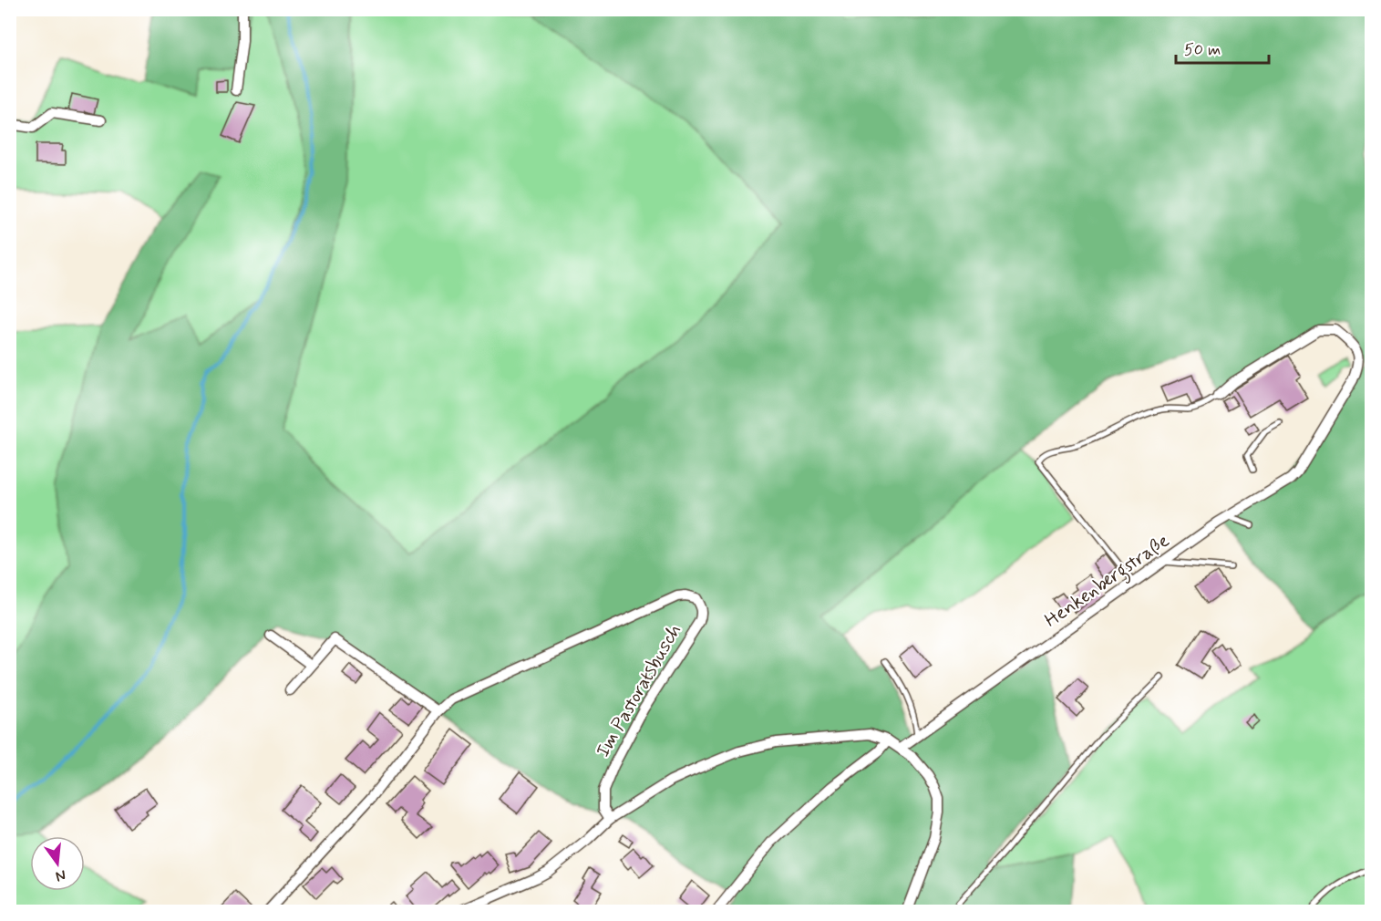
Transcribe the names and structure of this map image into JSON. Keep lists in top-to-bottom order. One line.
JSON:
{"streets":{"street":["Henkenbergstraße","Im Pastoratsbusch"]},"scale_bar":"50 m","north":"bottom"}
